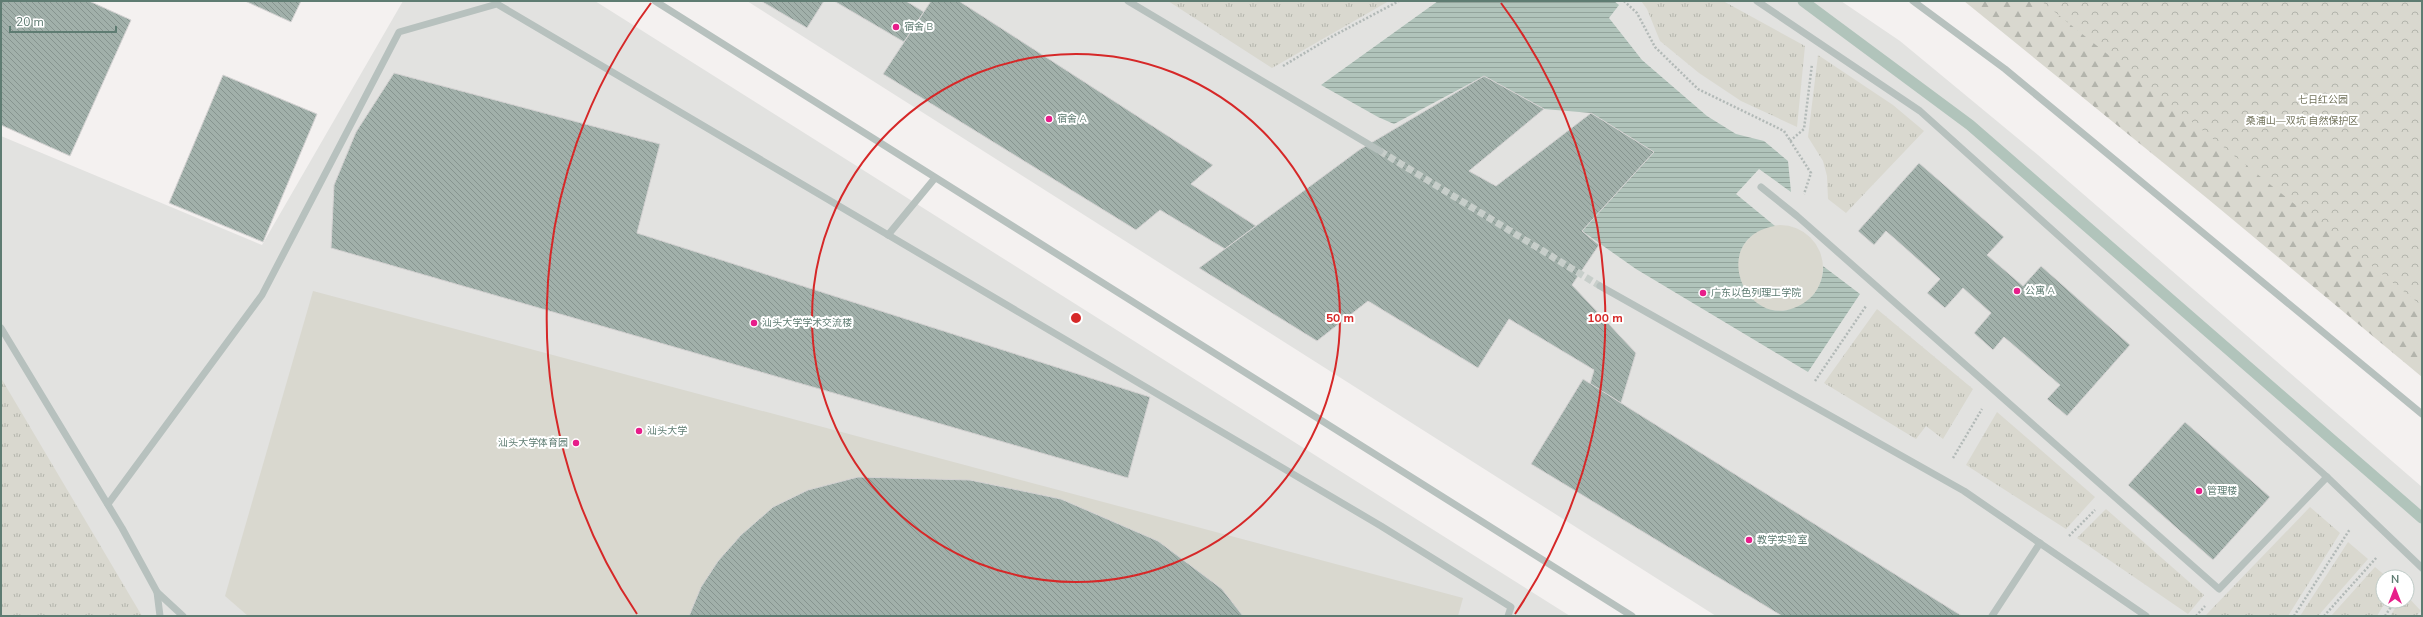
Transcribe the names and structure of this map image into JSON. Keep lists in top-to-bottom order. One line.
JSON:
{"parks":["七日红公园","桑浦山—双坑 自然保护区"],"places":["宿舍 B","宿舍 A","公寓 A","广东以色列理工学院","汕头大学学术交流楼","汕头大学","汕头大学体育园","管理楼","教学实验室"],"scale_bar":"20 m","north":"top","rings":["50 m","100 m"]}
